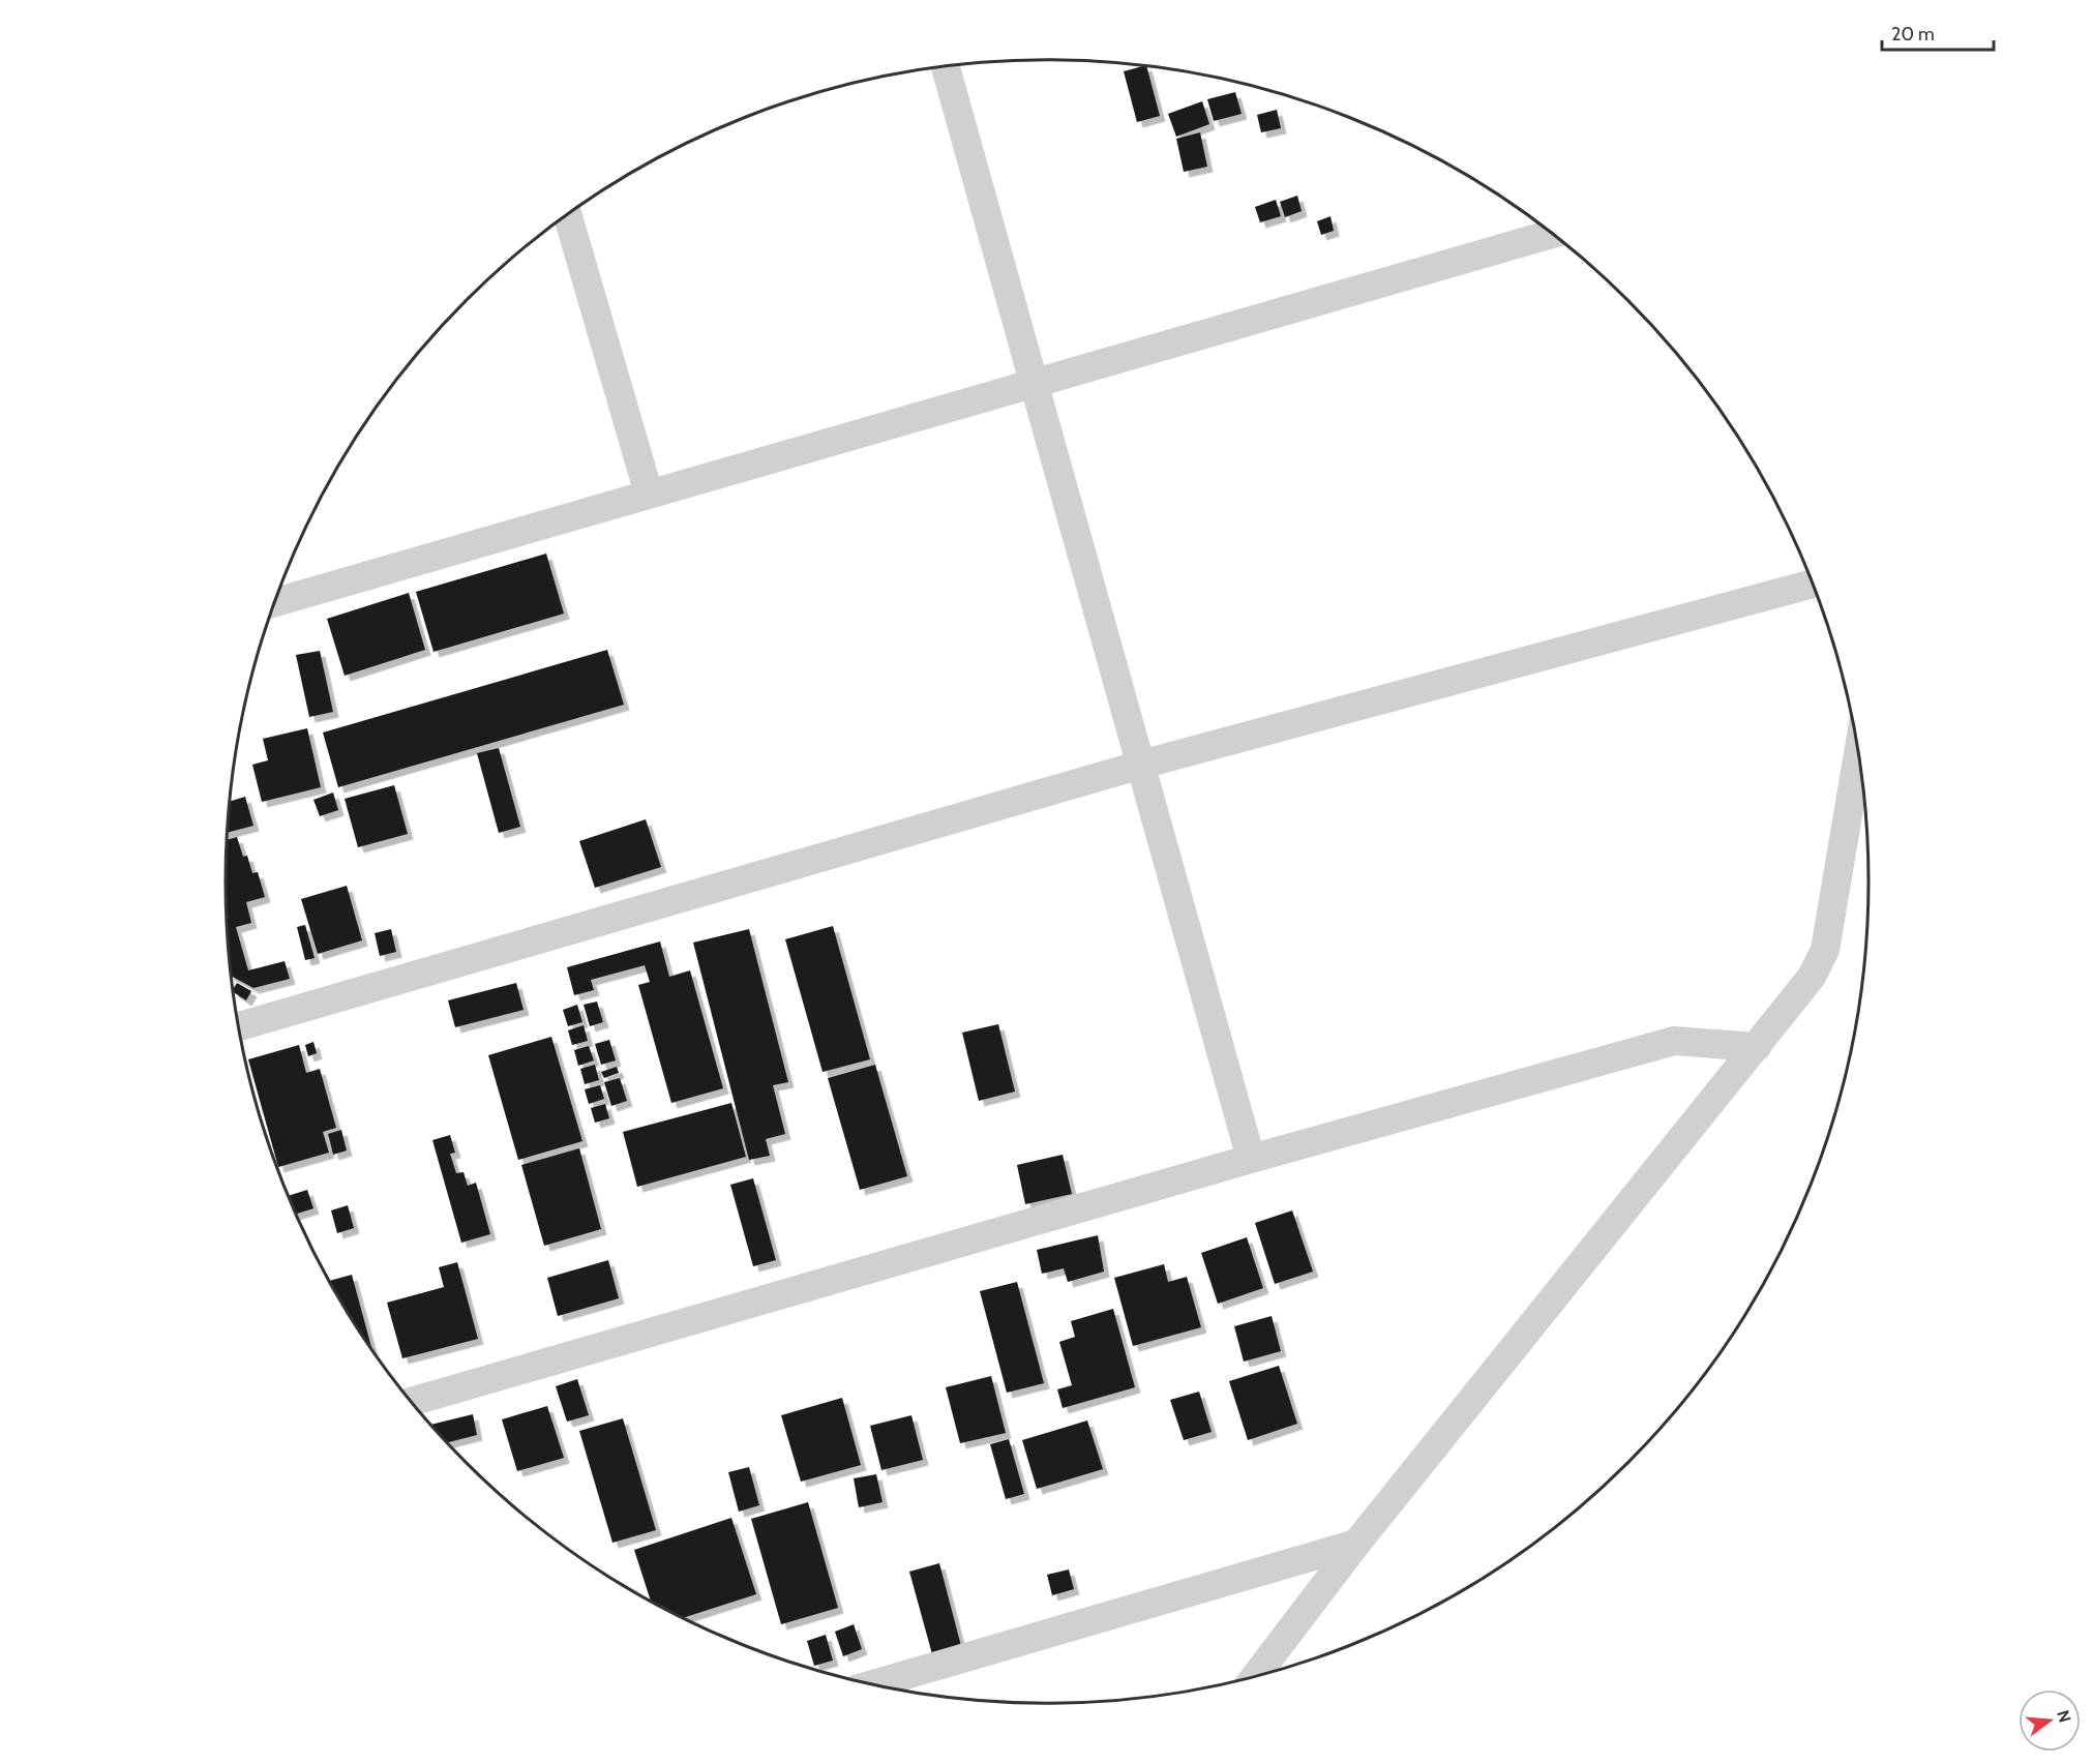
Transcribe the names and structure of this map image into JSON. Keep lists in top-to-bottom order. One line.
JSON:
{"scale_bar":"20 m","north":"right"}
